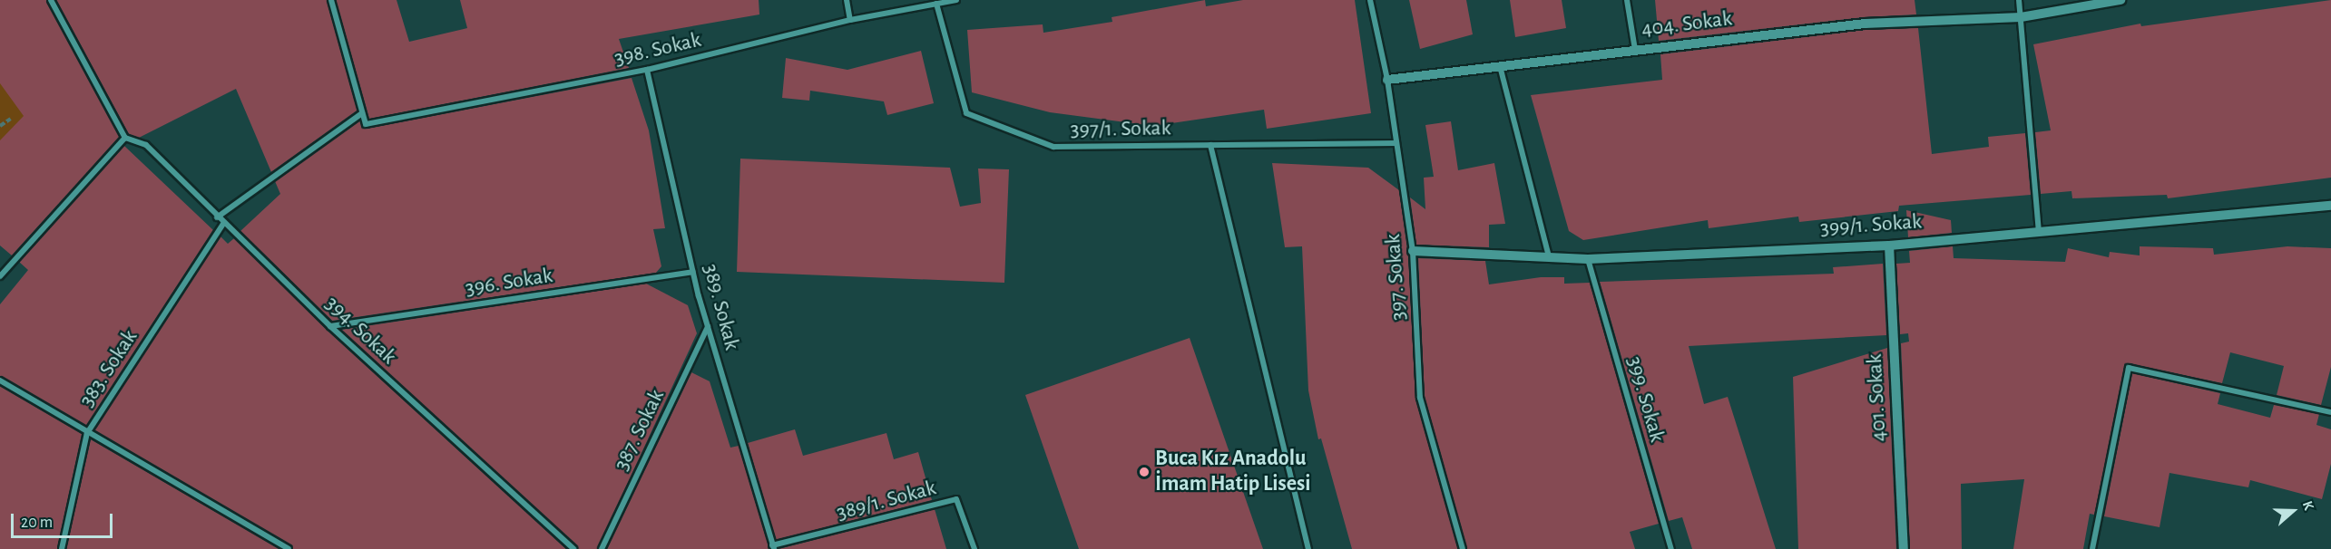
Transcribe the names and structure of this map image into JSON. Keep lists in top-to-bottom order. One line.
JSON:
{"streets":{"street":["404. Sokak","398. Sokak","397/1. Sokak","399/1. Sokak","397. Sokak","396. Sokak","389. Sokak","394. Sokak","383. Sokak","401. Sokak","399. Sokak","387. Sokak","389/1. Sokak"]},"crossings":[["404. Sokak","397. Sokak"],["398. Sokak","397/1. Sokak"],["398. Sokak","389. Sokak"],["397/1. Sokak","397. Sokak"],["399/1. Sokak","397. Sokak"],["399/1. Sokak","401. Sokak"],["399/1. Sokak","399. Sokak"],["396. Sokak","389. Sokak"],["396. Sokak","394. Sokak"],["389. Sokak","387. Sokak"],["389. Sokak","389/1. Sokak"],["394. Sokak","383. Sokak"]],"places":["Buca Kız Anadolu İmam Hatip Lisesi"],"scale_bar":"20 m","north":"right"}
